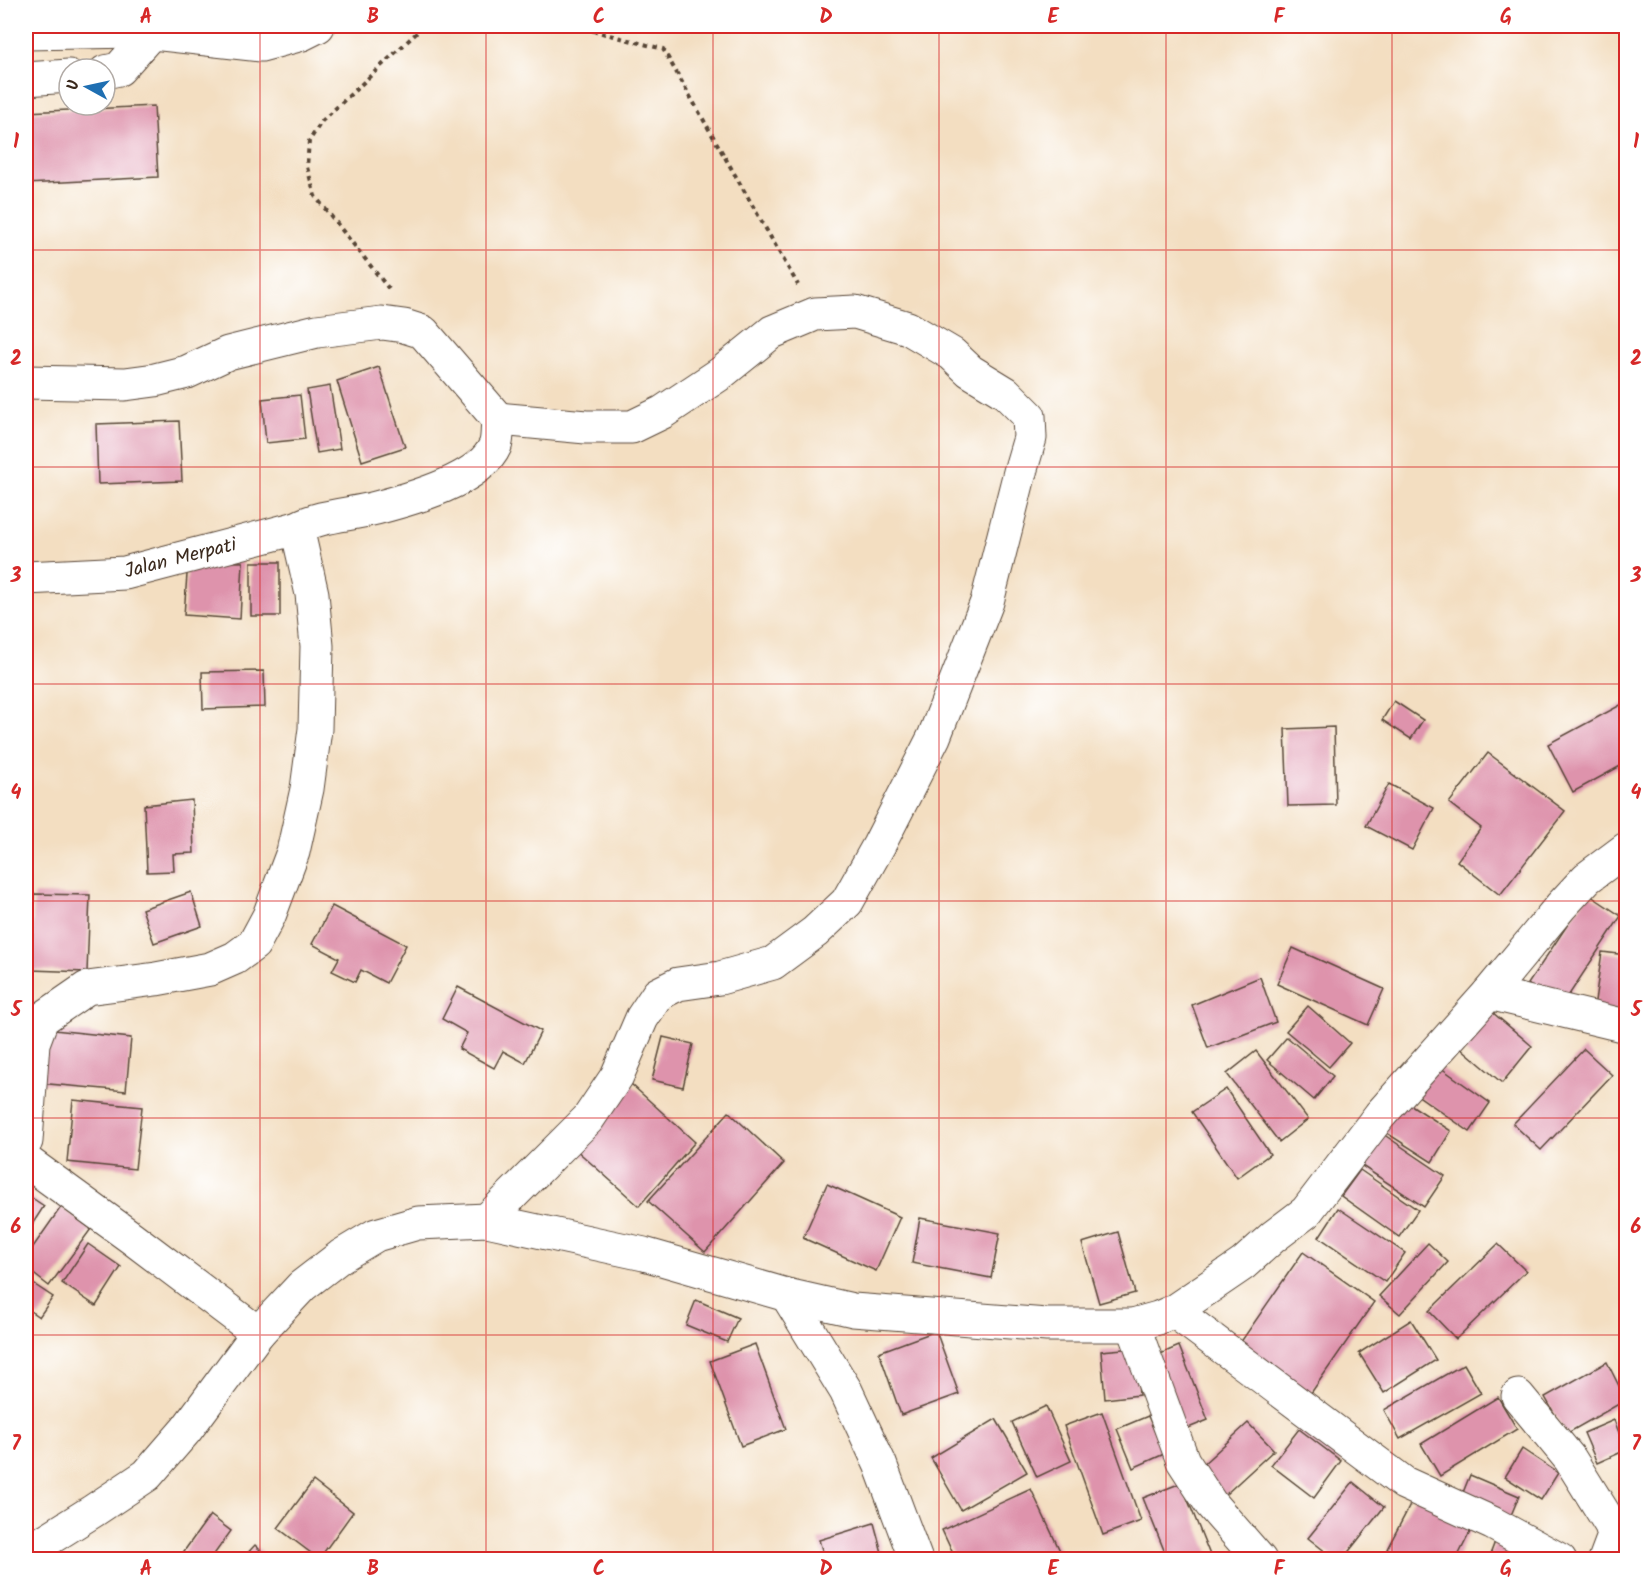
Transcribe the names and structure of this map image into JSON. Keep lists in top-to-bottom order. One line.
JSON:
{"streets":{"street":["Jalan Merpati"]},"north":"left","grid":{"columns":["A","B","C","D","E","F","G"],"rows":["1","2","3","4","5","6","7"]}}
